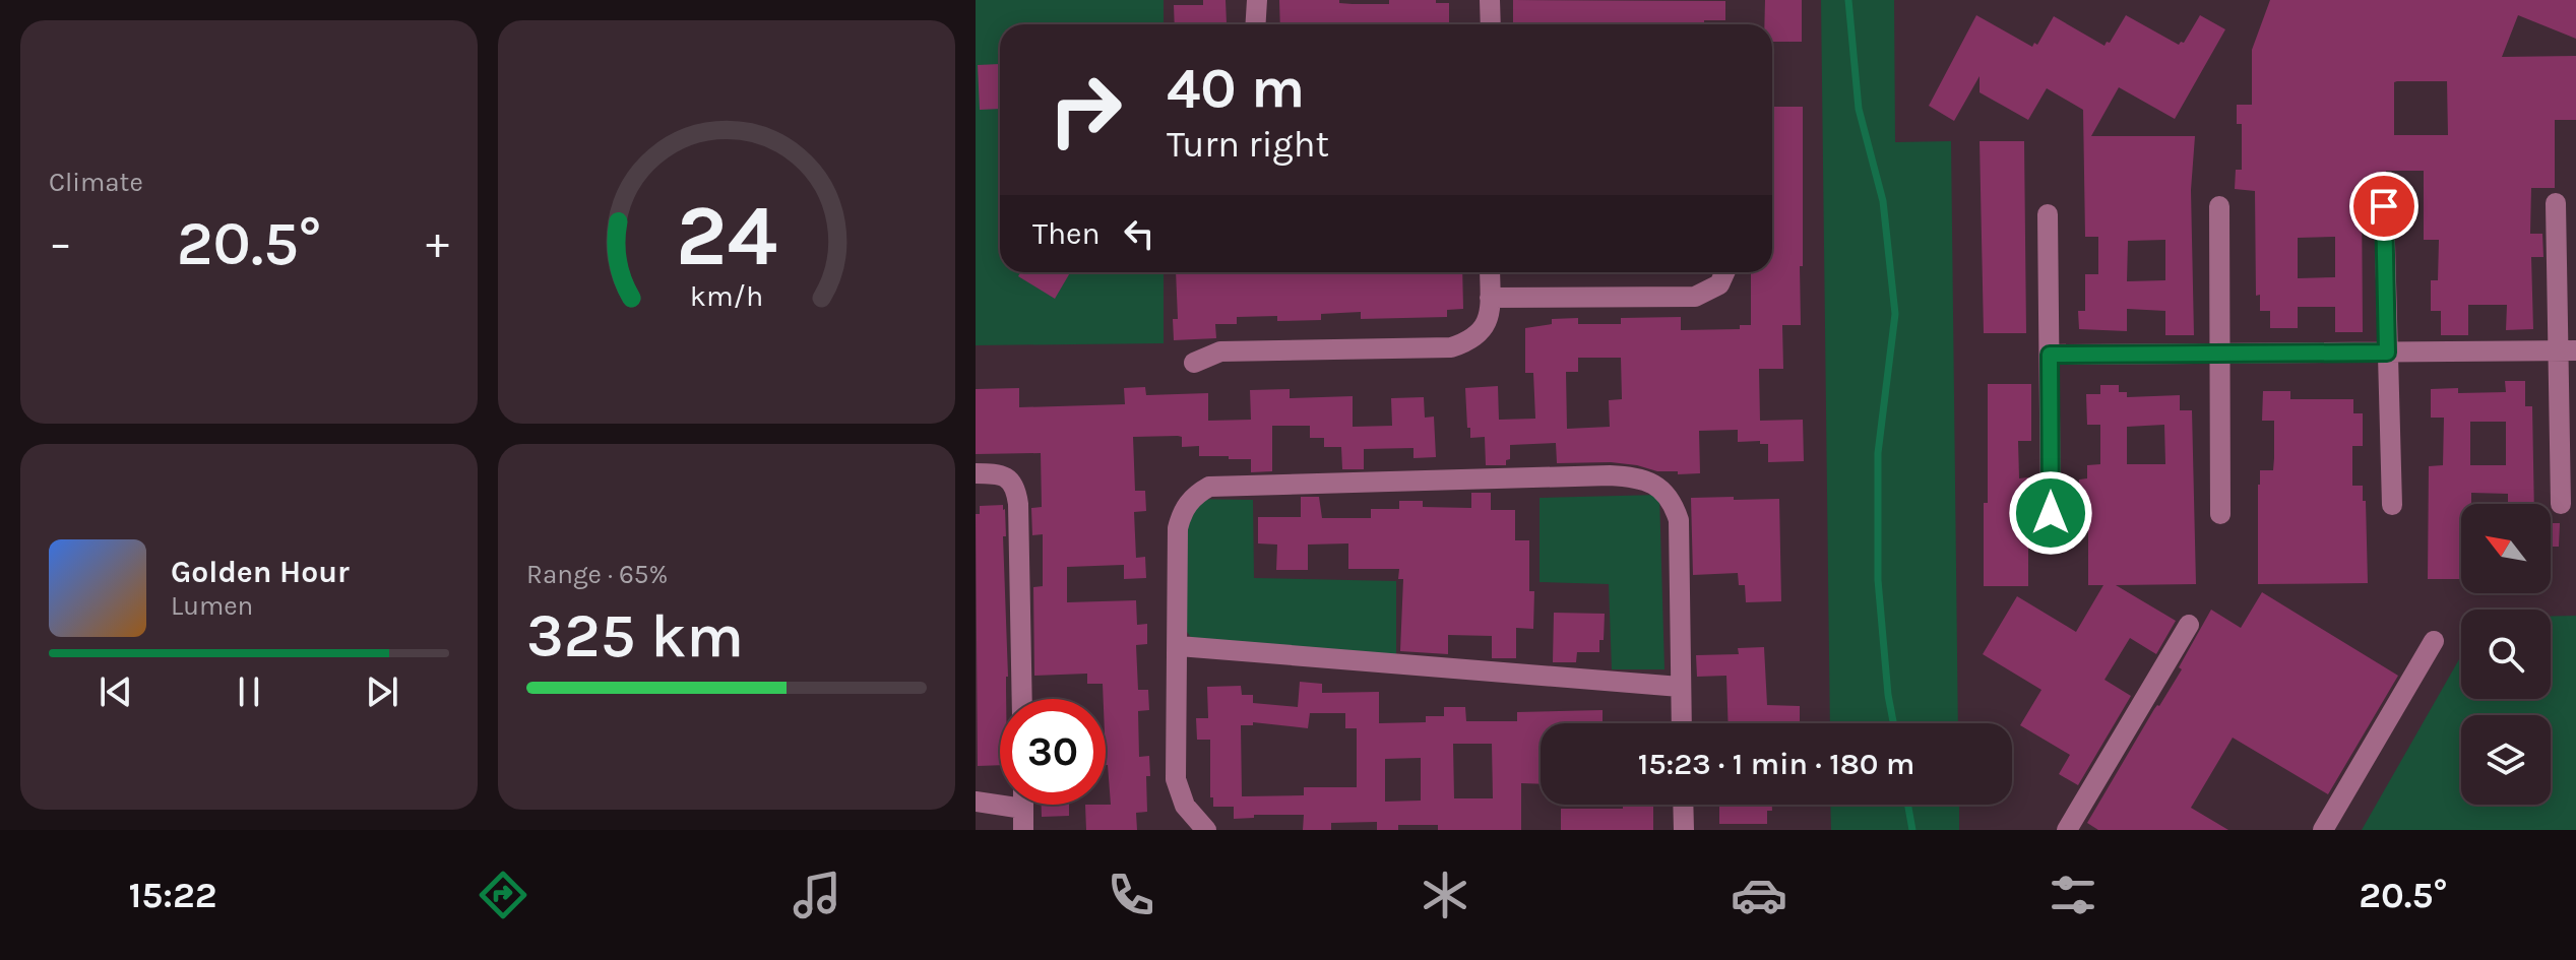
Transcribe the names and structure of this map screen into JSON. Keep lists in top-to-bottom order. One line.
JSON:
{"north":"top left","page":{"tile":["Climate",["Range · 65%","325 km"]],"turn":["40 m","Turn right"],"then":"Then","heat":["−","20.5°","+"],"song":["Golden Hour","Lumen"],"limit":"30","trip":"15:23 · 1 min · 180 m","tabs":["15:22","20.5°"],"gauge":["24","km/h"]}}
